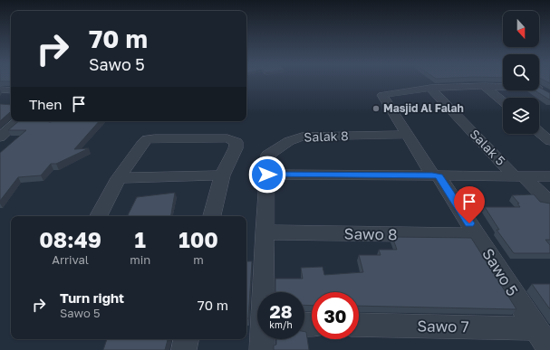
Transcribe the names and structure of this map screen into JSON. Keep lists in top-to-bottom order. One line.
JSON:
{"streets":{"street":["Salak 8","Salak 5","Sawo 8","Sawo 5","Sawo 7"]},"crossings":[["Salak 8","Sawo 5"],["Salak 5","Sawo 5"],["Sawo 8","Sawo 5"],["Sawo 5","Sawo 7"]],"places":["Masjid Al Falah"],"north":"bottom","page":{"turn":["70 m","Sawo 5"],"then":"Then","eta":["08:49","Arrival","1","min","100","m"],"list":[{"name":"Turn right","note":"Sawo 5","value":"70 m"}],"speed":"28 km/h","limit":"30"}}
